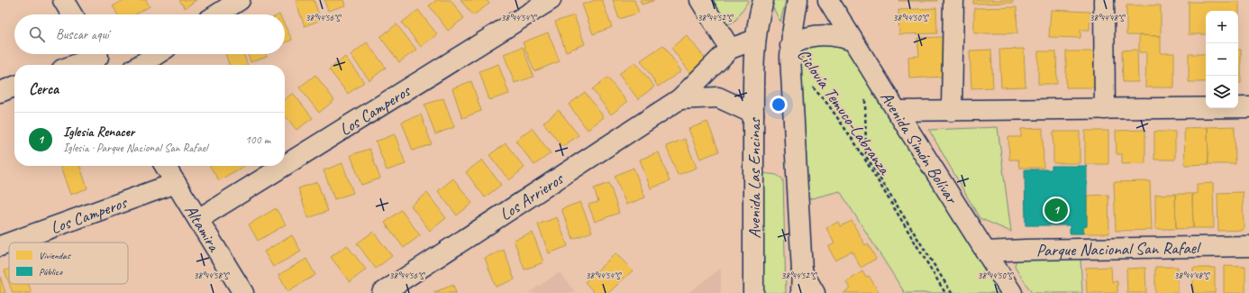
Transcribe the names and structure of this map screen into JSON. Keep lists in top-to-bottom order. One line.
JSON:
{"streets":{"street":["Los Camperos","Avenida Simón Bolívar","Avenida Las Encinas","Los Arrieros","Altamira","Parque Nacional San Rafael"],"path":["Ciclovía Temuco-Labranza"]},"crossings":[["Los Camperos","Altamira"],["Avenida Simón Bolívar","Parque Nacional San Rafael"],["Avenida Las Encinas","Los Arrieros"]],"legend":["Viviendas","Público"],"page":{"map_buttons":["+","−"],"search":"Buscar aquí","heading":"Cerca","list":[{"mark":"1","name":"Iglesia Renacer","note":"Iglesia · Parque Nacional San Rafael","value":"100 m"}],"pins":"1"},"coordinates":["38°44'56\"S","38°44'54\"S","38°44'52\"S","38°44'50\"S","38°44'48\"S","38°44'58\"S"]}
